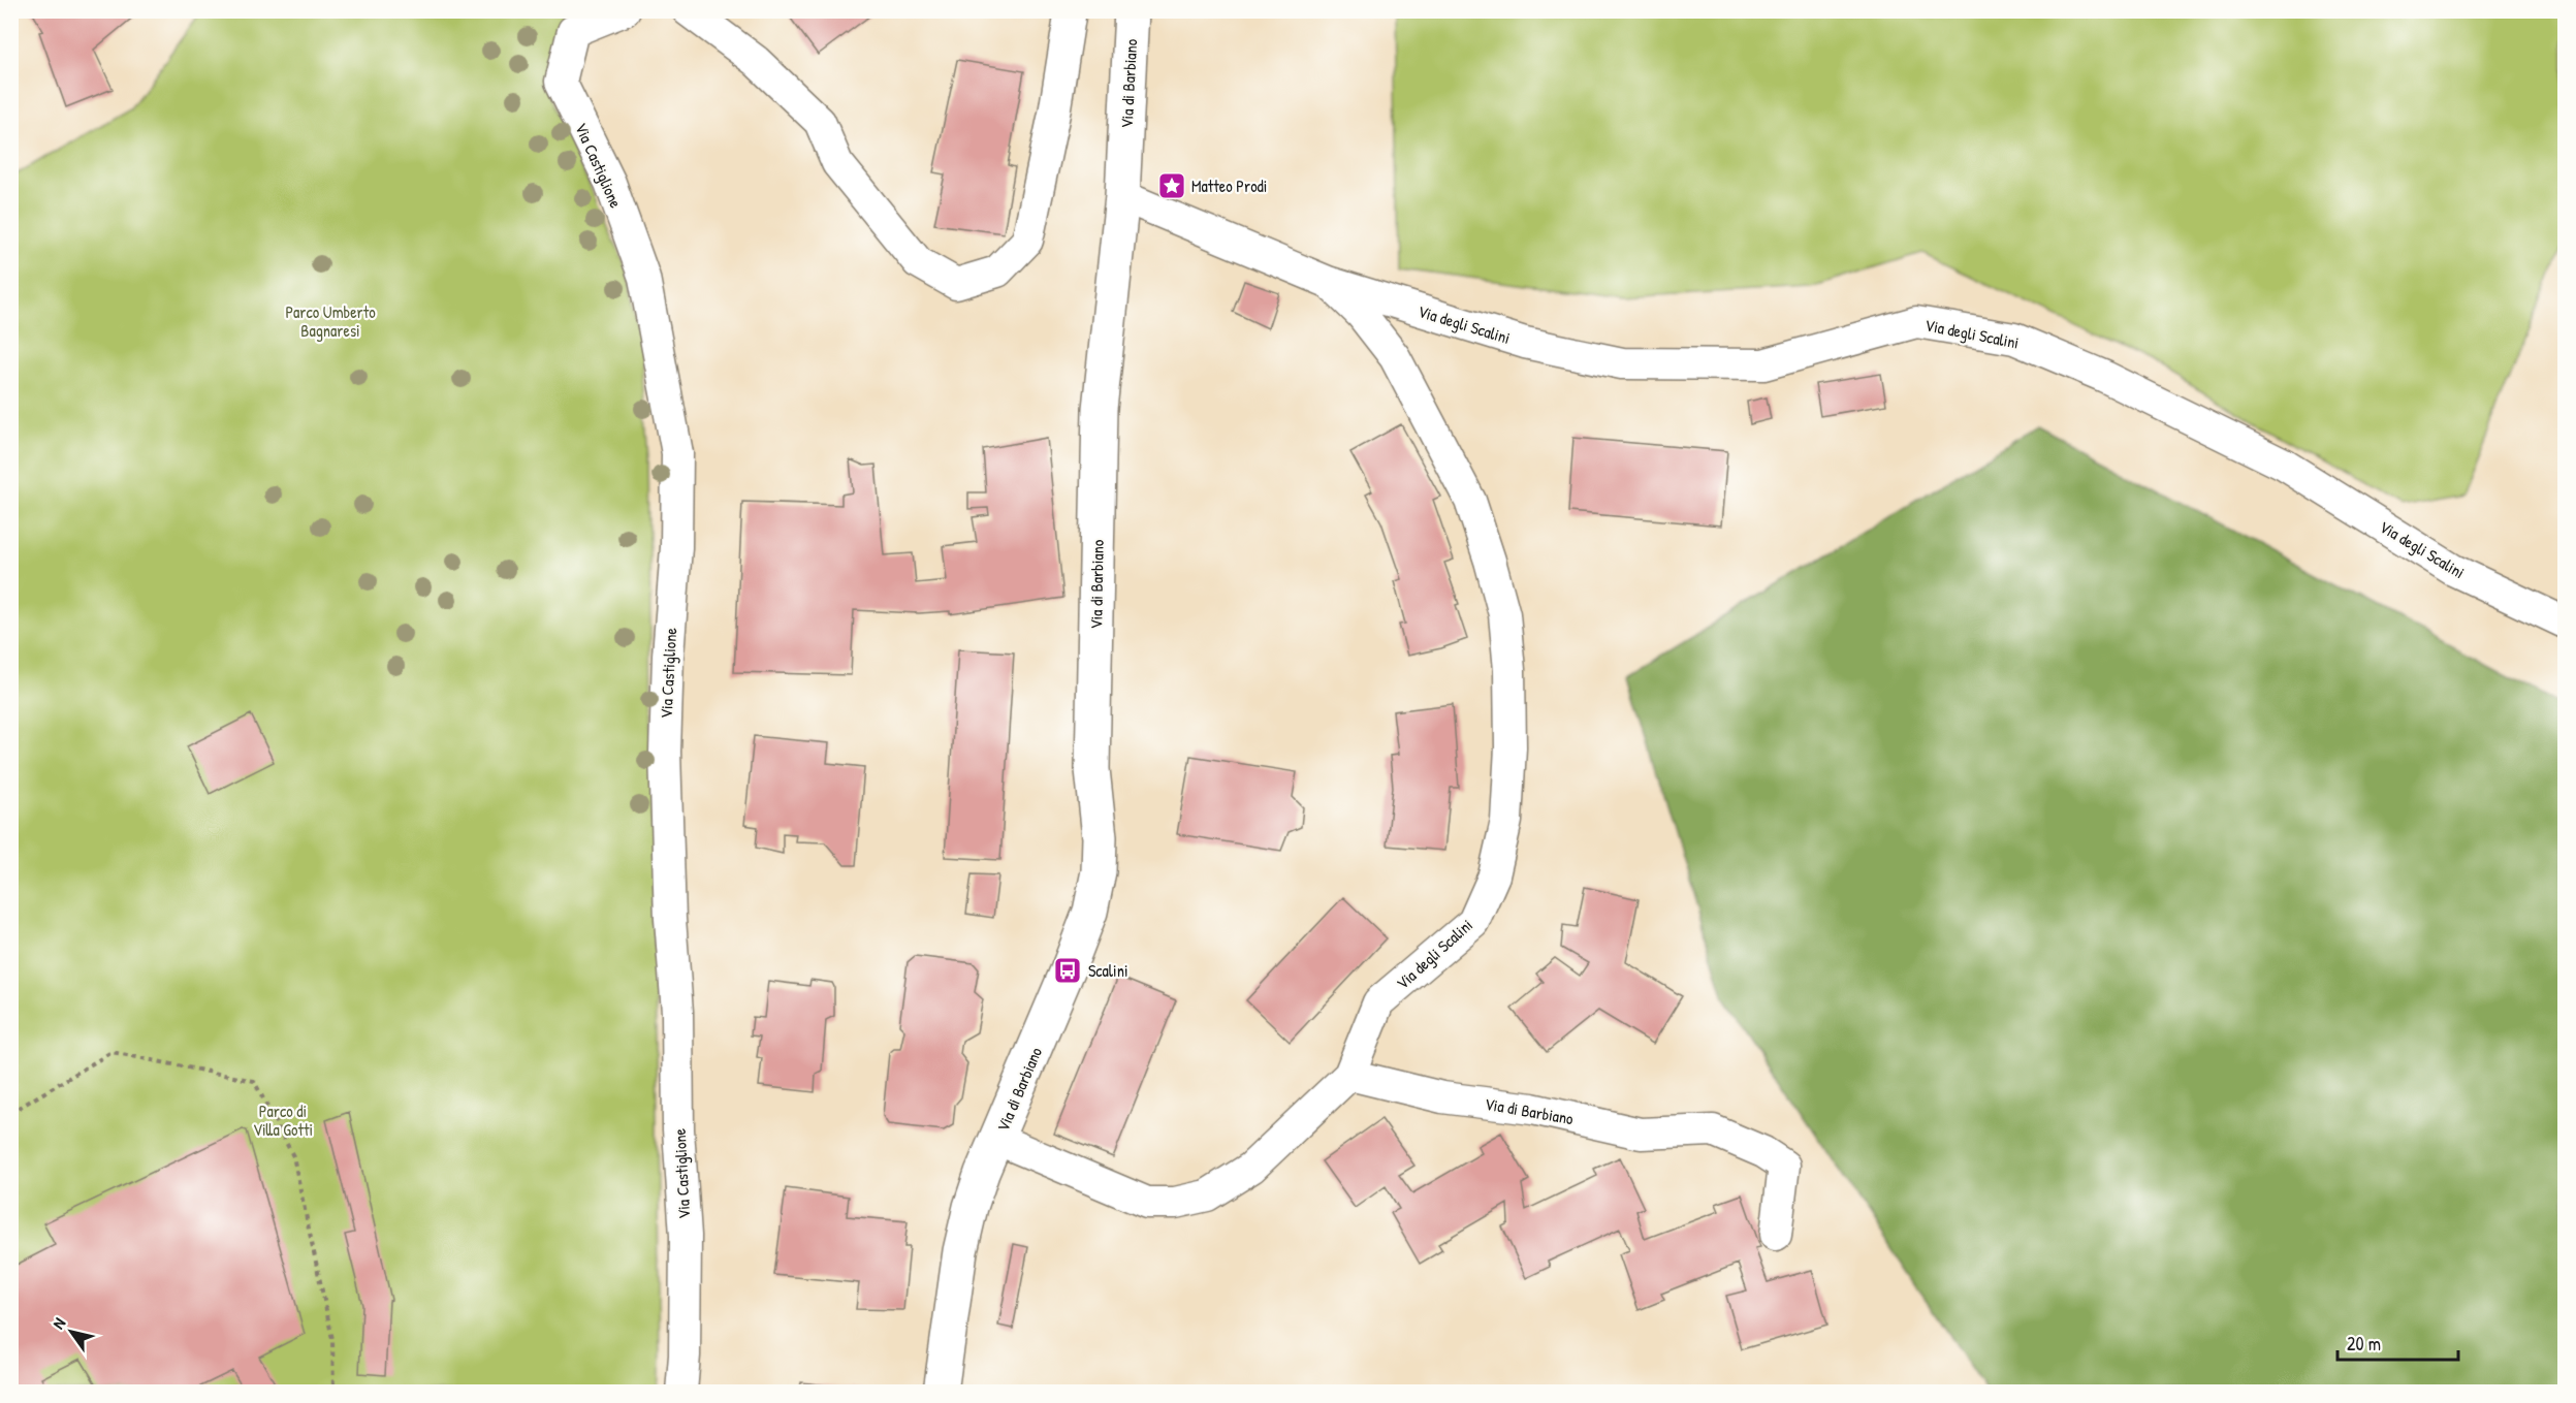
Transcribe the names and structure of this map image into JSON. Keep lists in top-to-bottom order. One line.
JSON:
{"streets":{"street":["Via di Barbiano","Via Castiglione","Via degli Scalini"]},"crossings":[["Via di Barbiano","Via degli Scalini"]],"parks":["Parco Umberto Bagnaresi","Parco di Villa Gotti"],"places":{"place":["Matteo Prodi"],"bus stop":["Scalini"]},"scale_bar":"20 m","north":"top left"}
